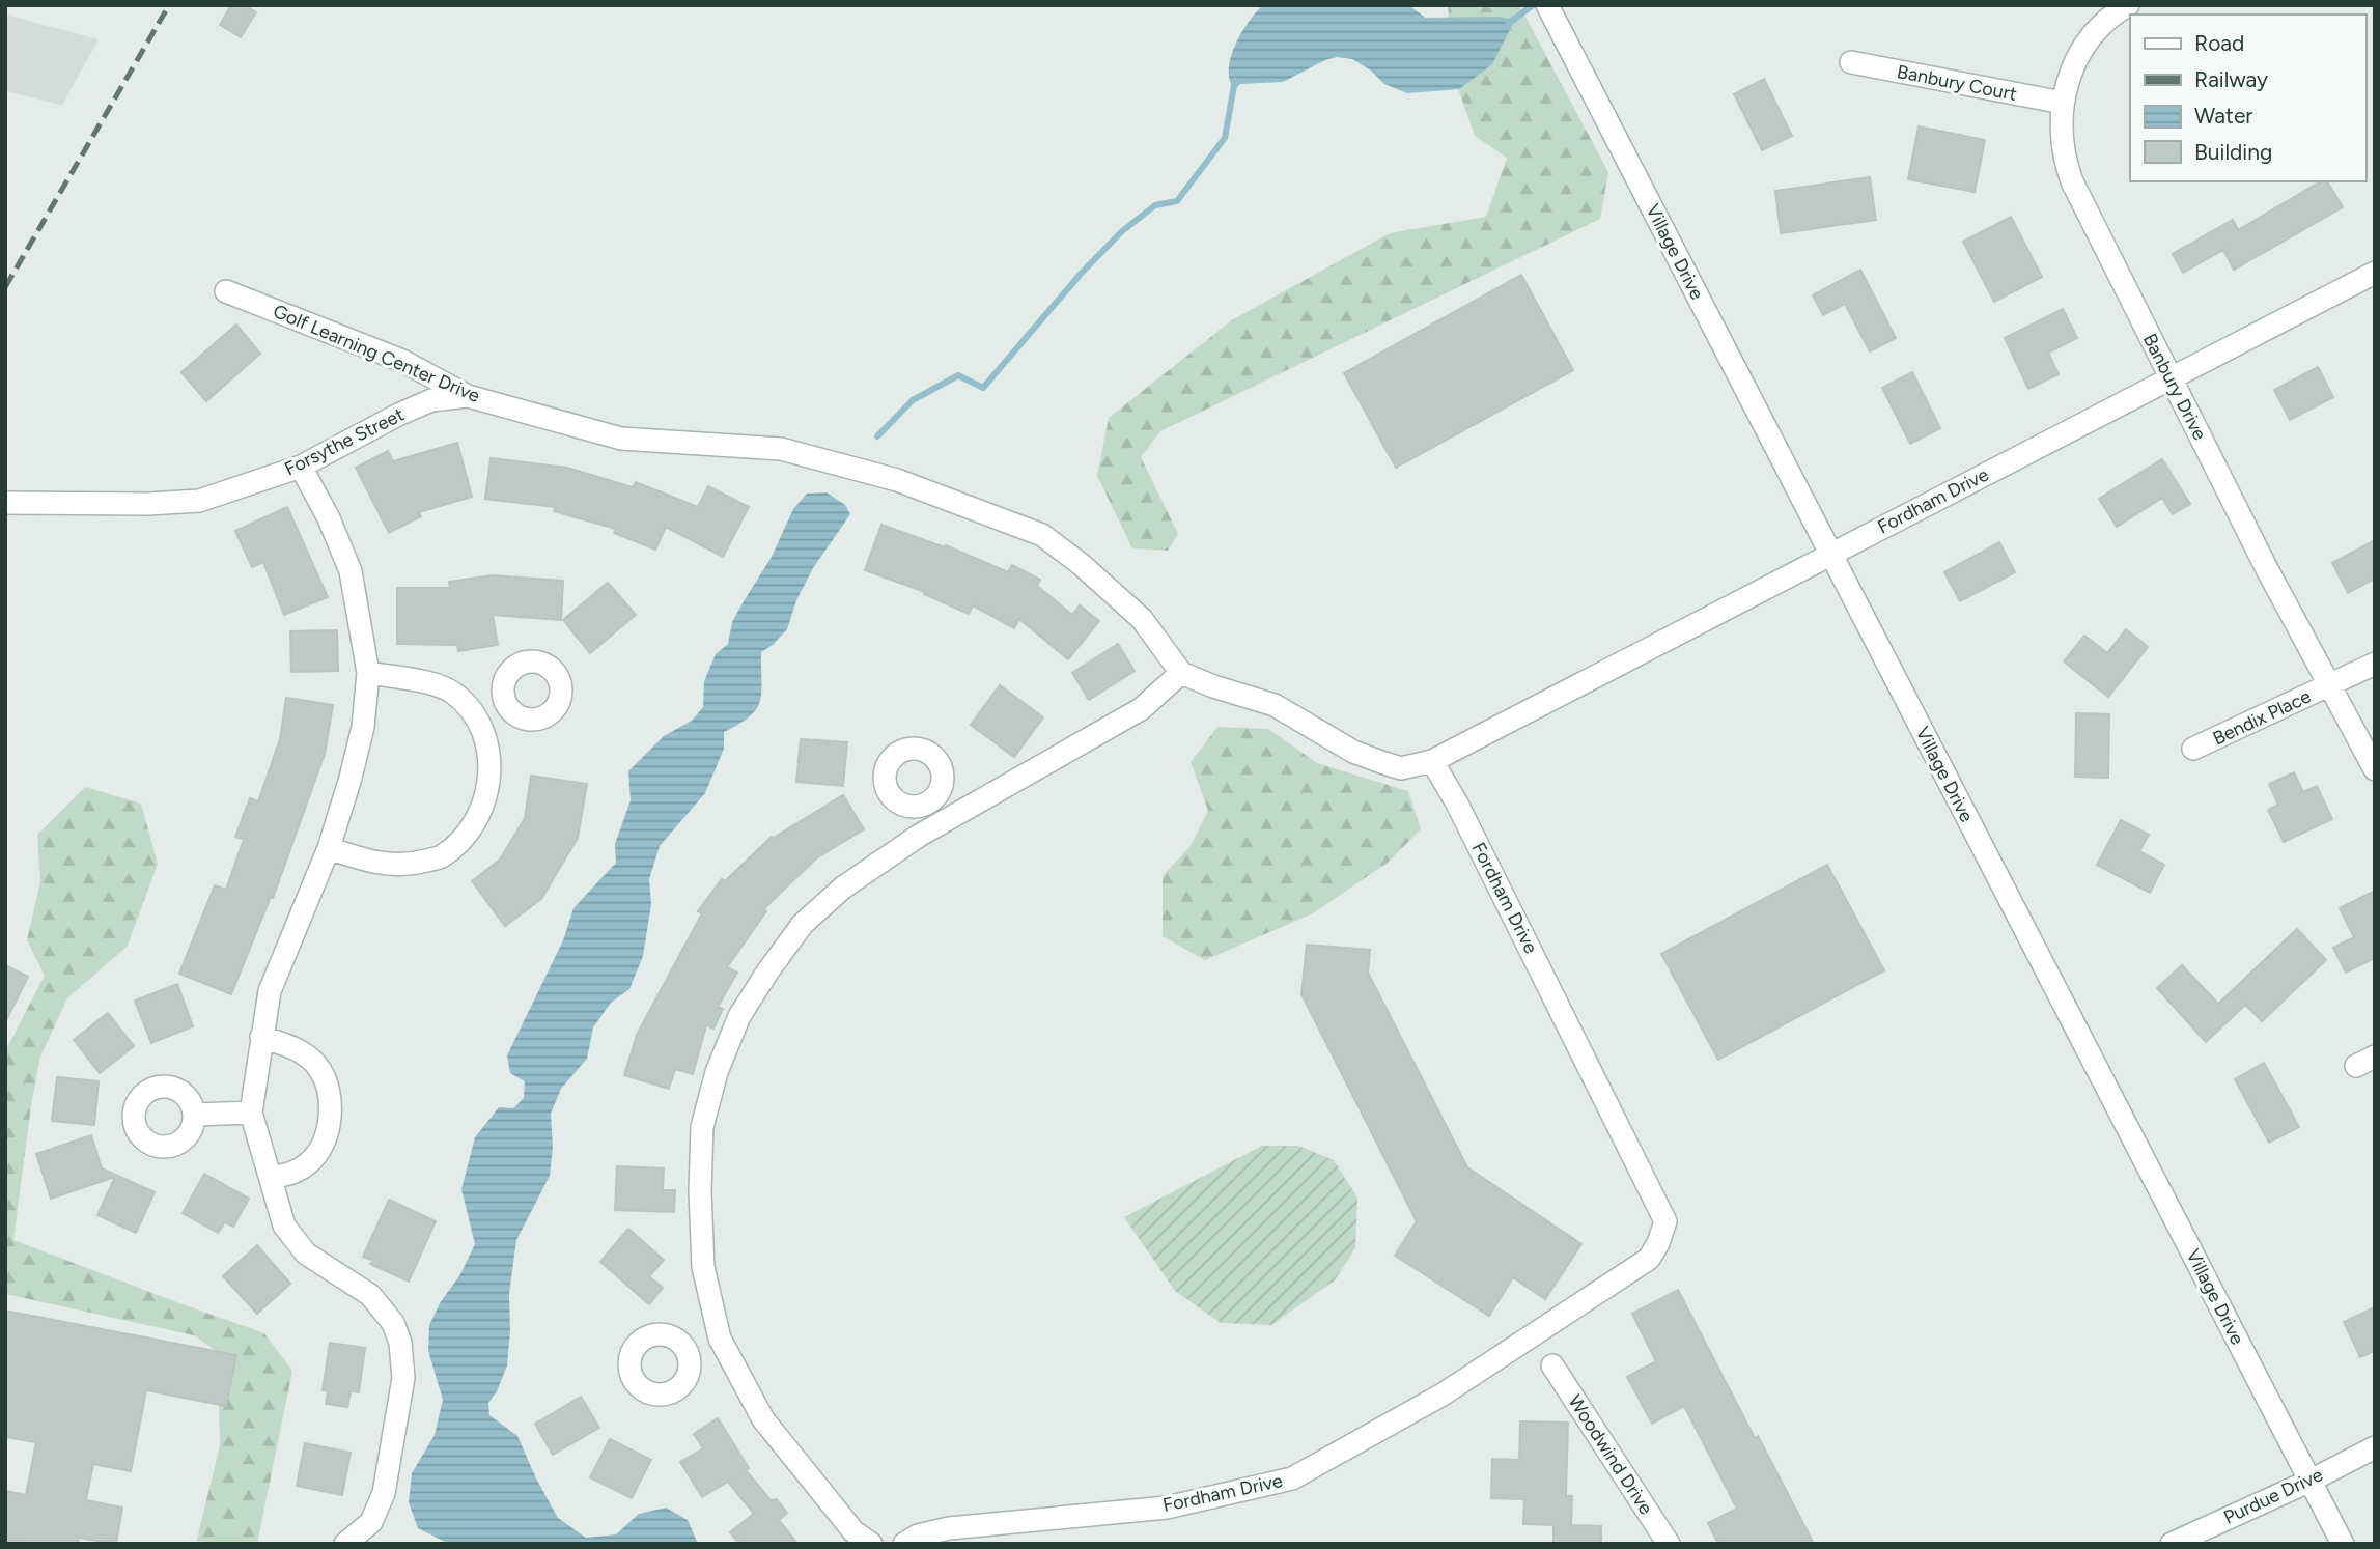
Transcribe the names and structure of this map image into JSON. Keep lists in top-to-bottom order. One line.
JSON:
{"streets":{"street":["Banbury Court","Village Drive","Golf Learning Center Drive","Banbury Drive","Forsythe Street","Fordham Drive","Bendix Place","Woodwind Drive","Purdue Drive"]},"crossings":[["Banbury Court","Banbury Drive"],["Village Drive","Fordham Drive"],["Village Drive","Purdue Drive"],["Golf Learning Center Drive","Forsythe Street"],["Banbury Drive","Fordham Drive"],["Banbury Drive","Bendix Place"]],"legend":["Road","Railway","Water","Building"]}
